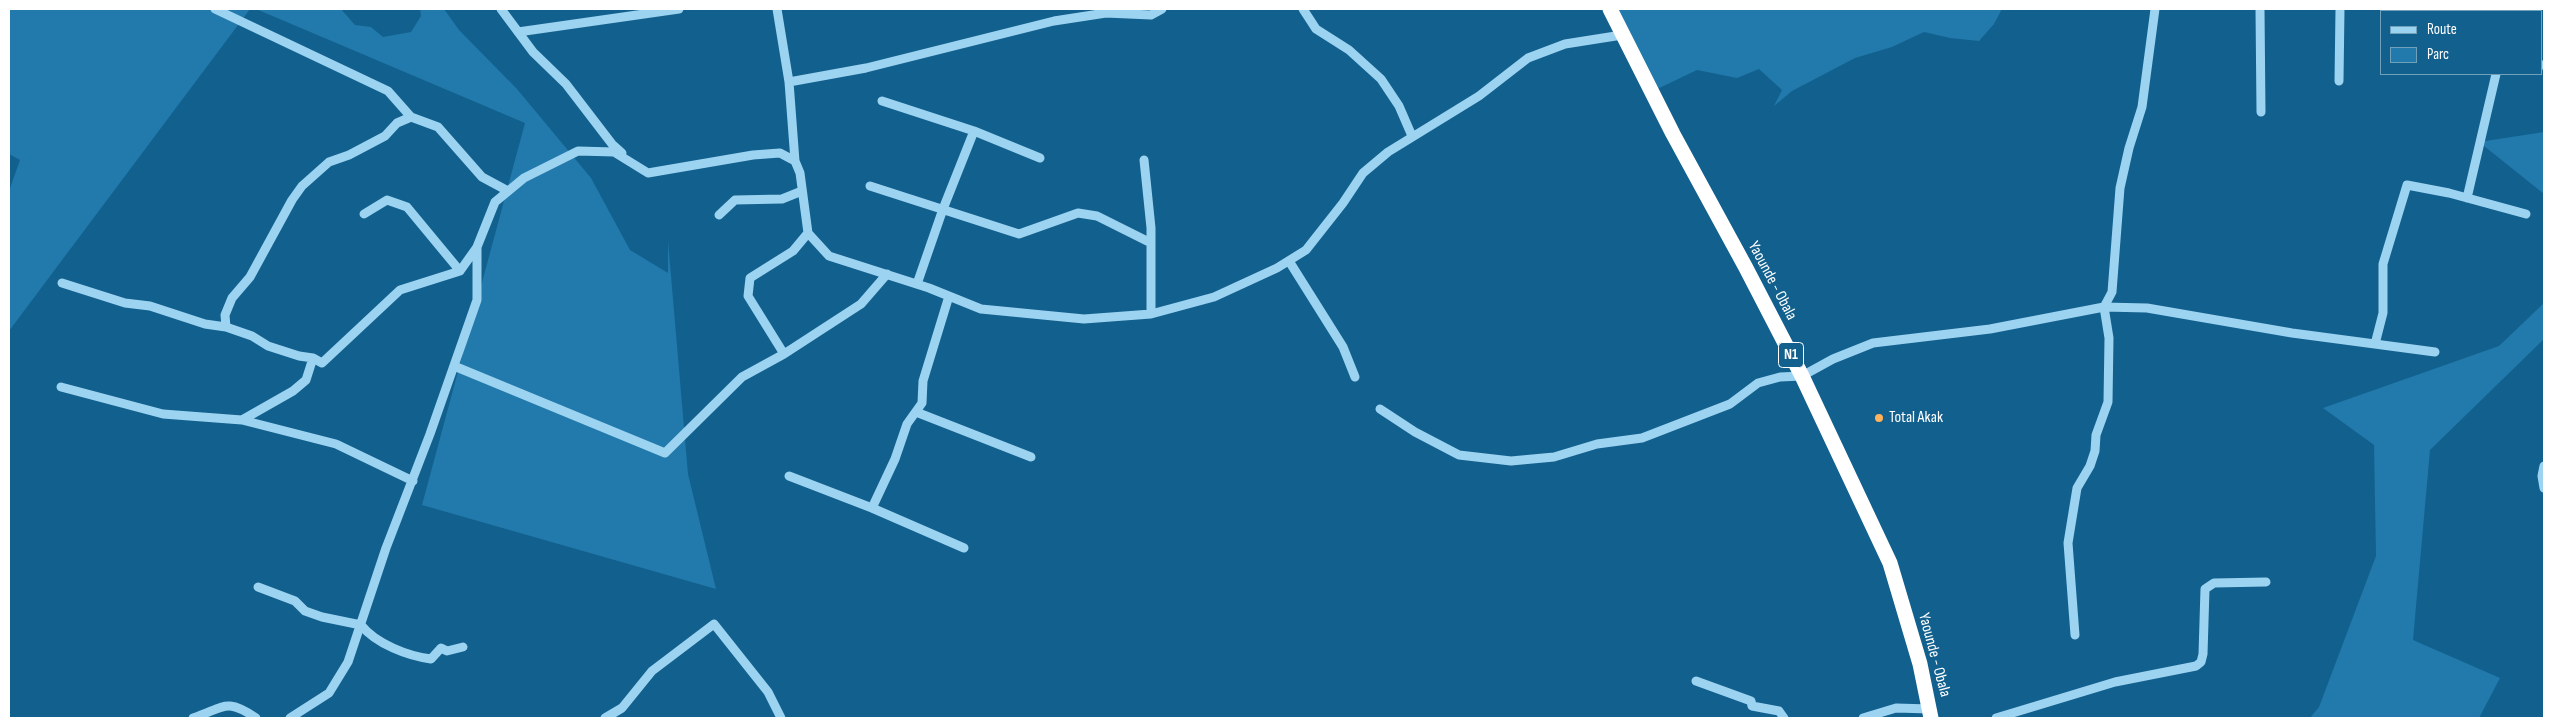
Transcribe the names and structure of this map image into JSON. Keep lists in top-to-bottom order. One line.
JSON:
{"streets":{"highway":["Yaounde - Obala","N1"]},"places":["Total Akak"],"legend":["Route","Parc"]}
